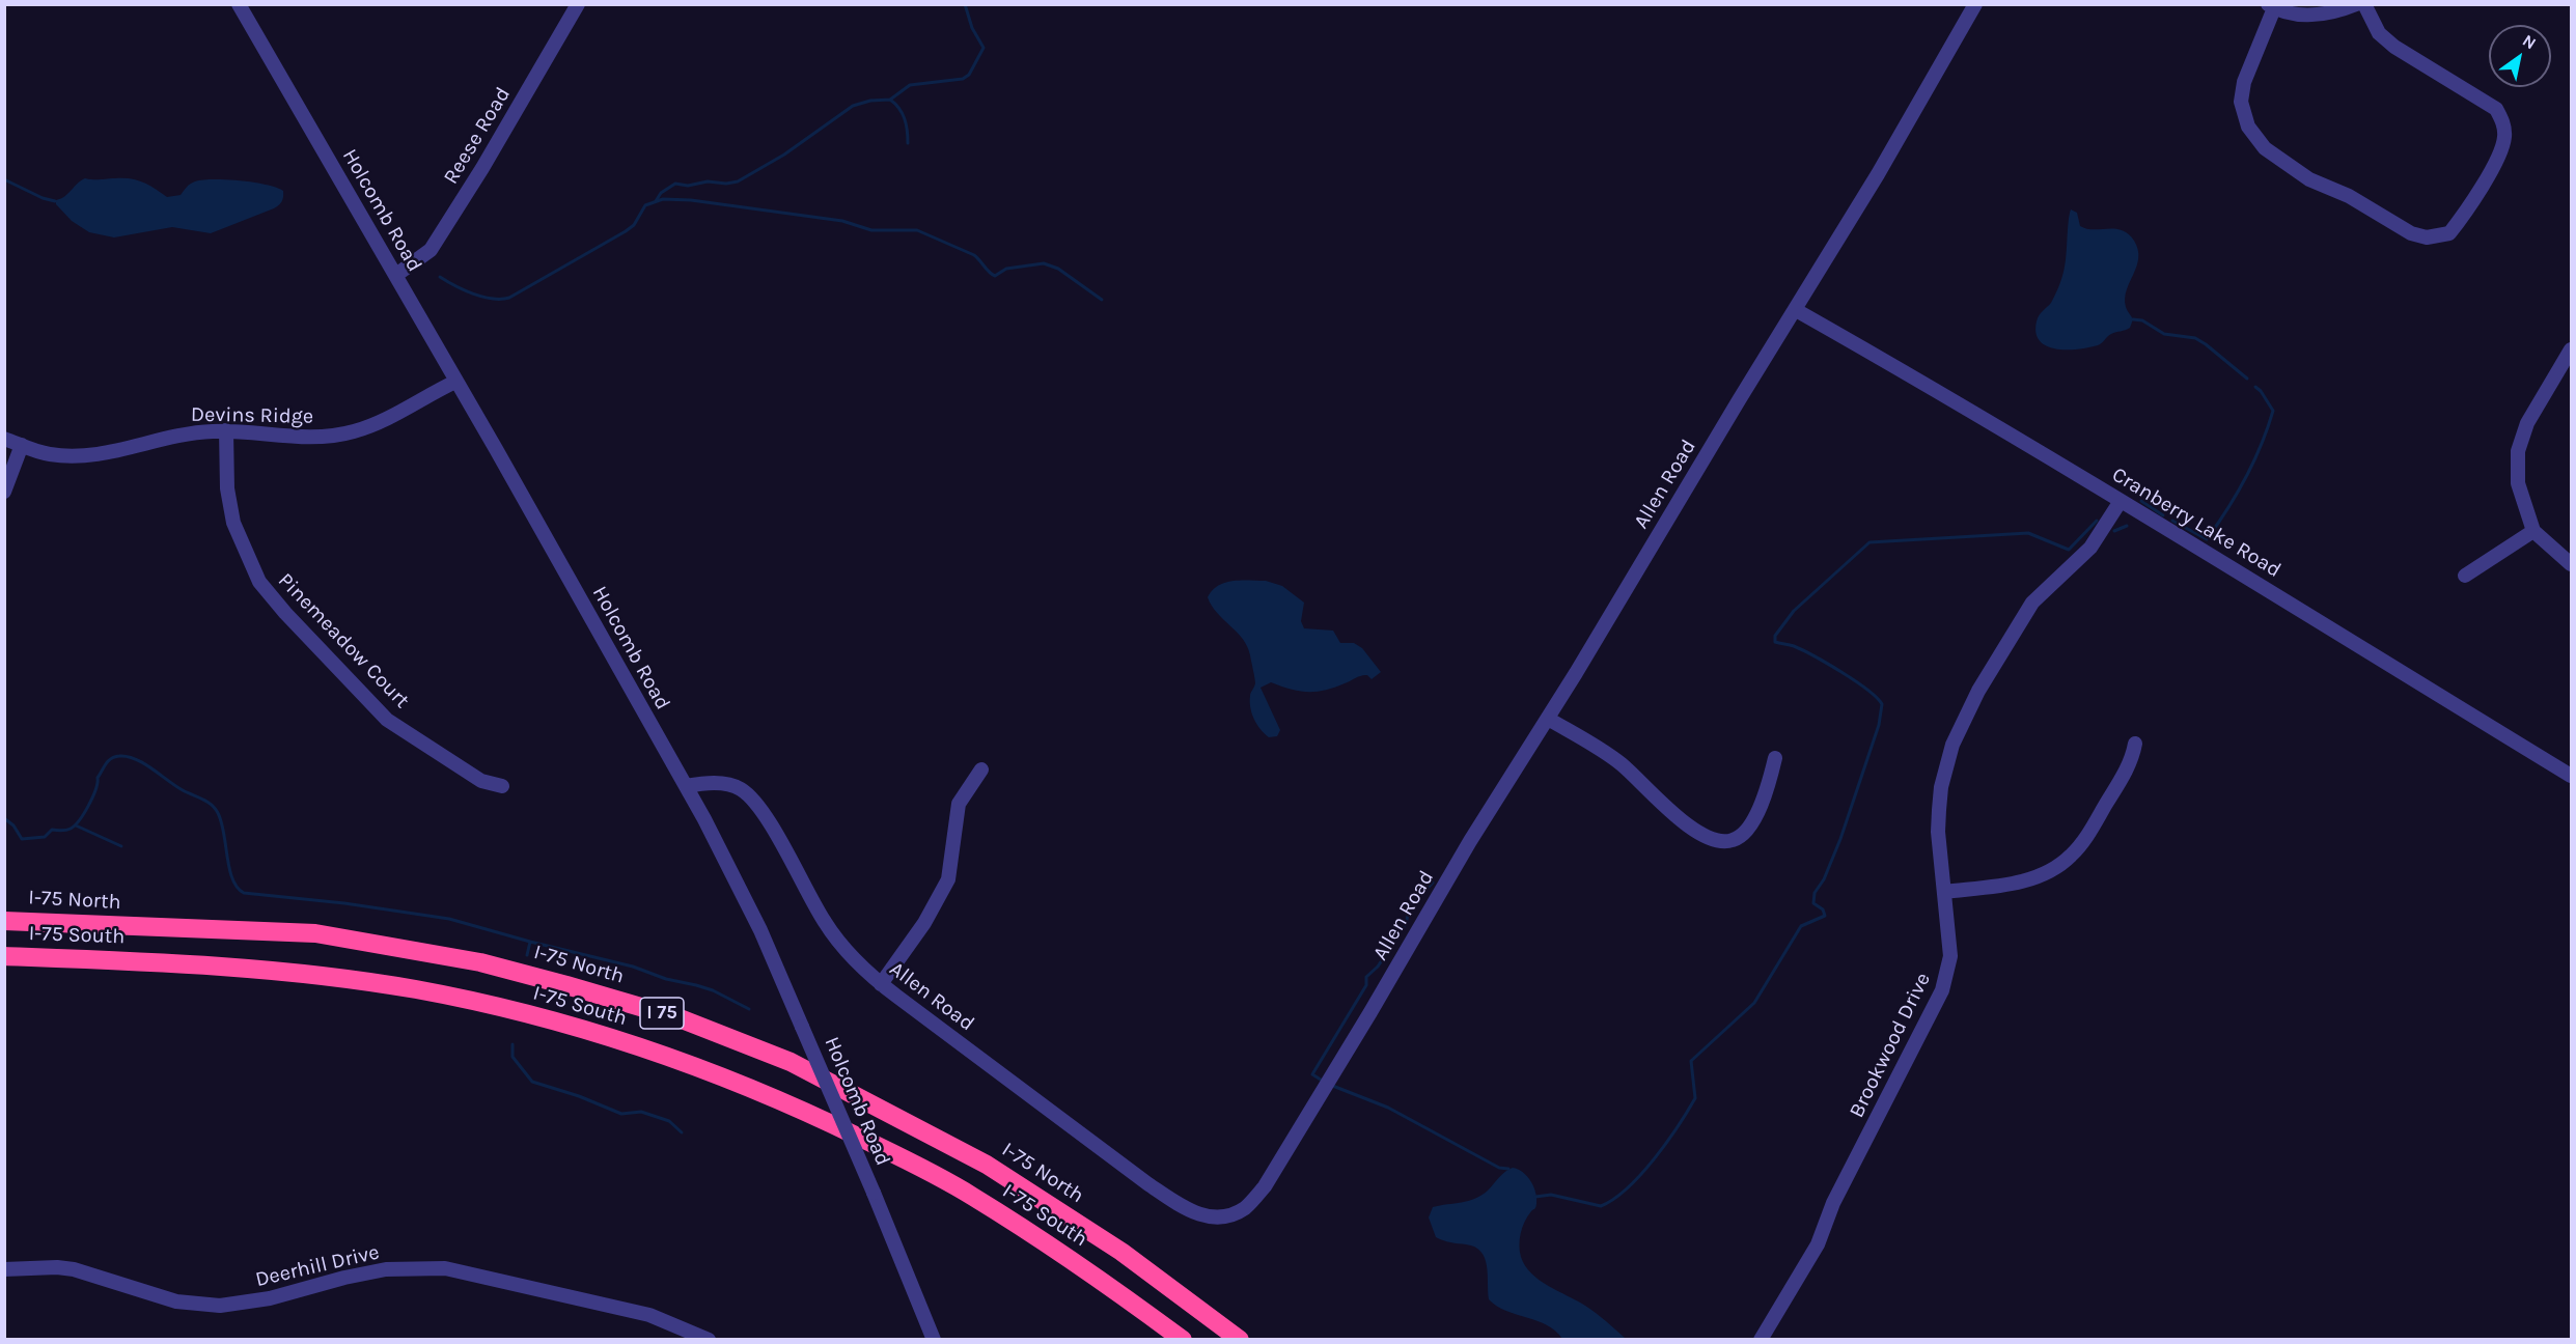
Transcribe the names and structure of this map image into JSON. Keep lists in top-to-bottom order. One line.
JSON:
{"streets":{"highway":["I-75 North","I-75 South","I 75"],"street":["Reese Road","Holcomb Road","Devins Ridge","Allen Road","Cranberry Lake Road","Pinemeadow Court","Brookwood Drive","Deerhill Drive"]},"crossings":[["Reese Road","Holcomb Road"],["Holcomb Road","Devins Ridge"],["Holcomb Road","Allen Road"],["Devins Ridge","Pinemeadow Court"],["Allen Road","Cranberry Lake Road"],["Cranberry Lake Road","Brookwood Drive"]],"north":"top right"}
